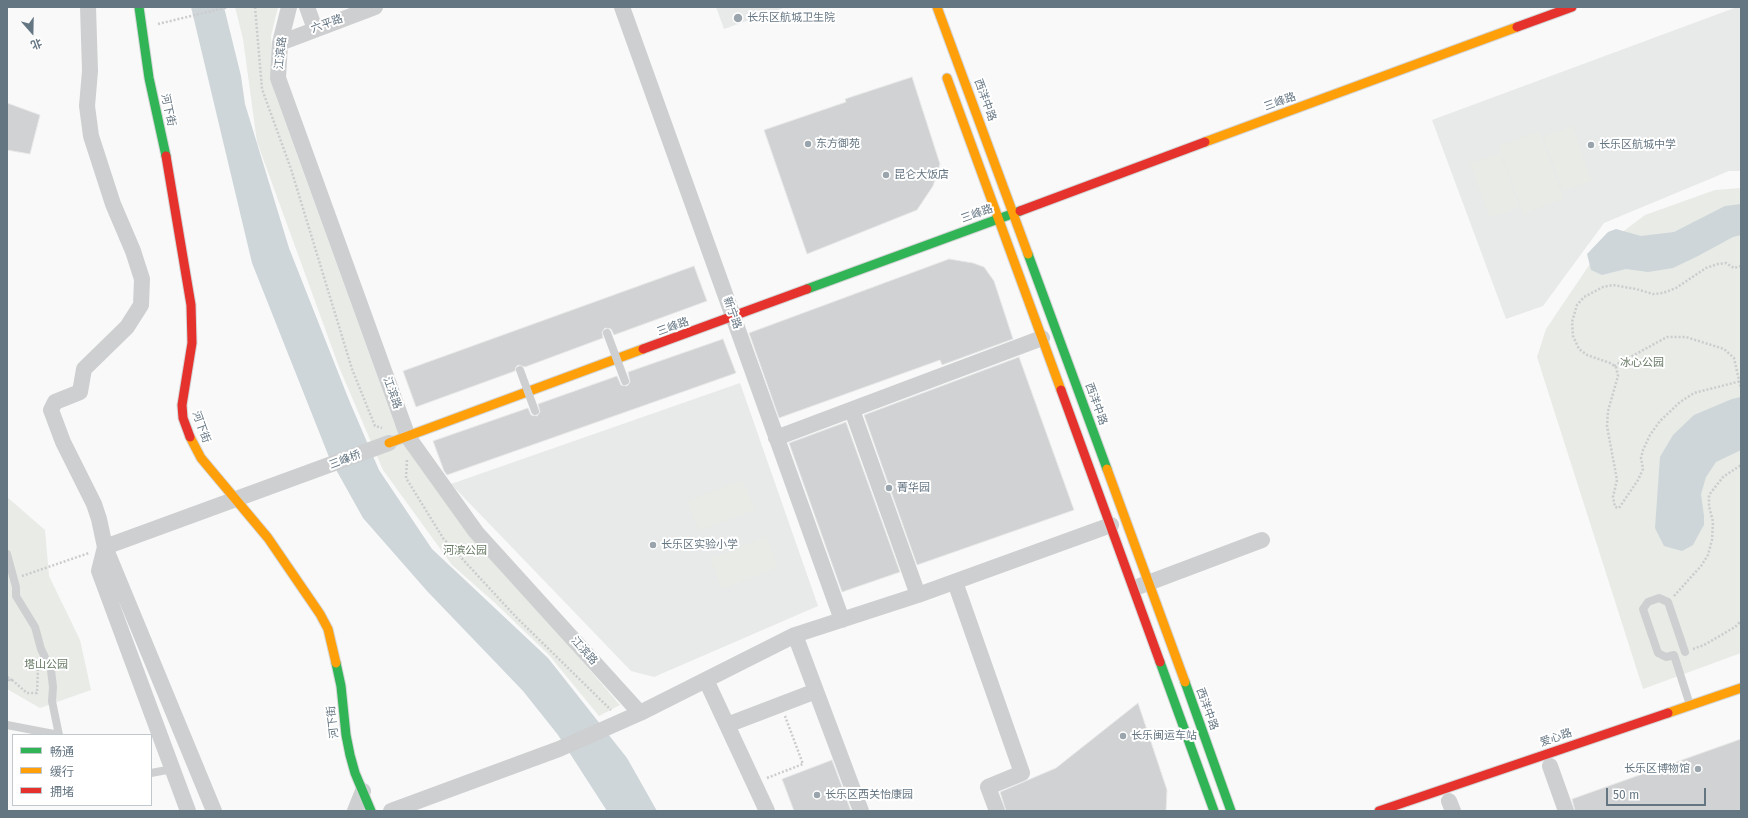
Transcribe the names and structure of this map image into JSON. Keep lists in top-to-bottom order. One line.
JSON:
{"streets":{"street":["六平路","江滨路","西洋中路","三峰路","河下街","新宁路","三峰桥","爱心路"]},"crossings":[["六平路","江滨路"],["江滨路","三峰路"],["西洋中路","三峰路"],["三峰路","新宁路"],["三峰路","三峰桥"],["河下街","三峰桥"]],"parks":["冰心公园","河滨公园","塔山公园"],"places":["长乐区航城卫生院","东方御苑","长乐区航城中学","昆仑大饭店","菁华园","长乐区实验小学","长乐闽运车站","长乐区博物馆","长乐区西关怡康园"],"legend":["畅通","缓行","拥堵"],"scale_bar":"50 m","north":"bottom"}
